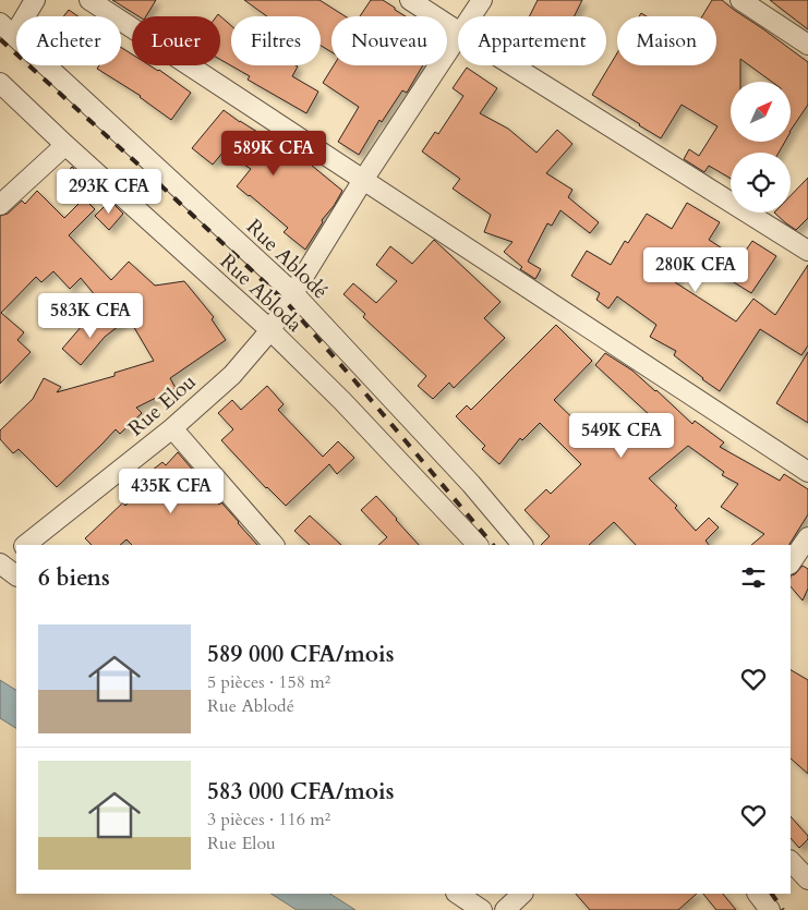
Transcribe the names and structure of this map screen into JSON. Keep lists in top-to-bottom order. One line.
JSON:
{"streets":{"street":["Rue Ablodé","Rue Abloda","Rue Elou"]},"crossings":[["Rue Ablodé","Rue Elou"],["Rue Abloda","Rue Elou"]],"north":"top right","page":{"chip":["Acheter","Louer","Filtres","Nouveau","Appartement","Maison"],"price":["589K CFA","293K CFA","280K CFA","583K CFA","549K CFA","435K CFA"],"heading":"6 biens","list":[{"name":"589 000 CFA/mois","note":"5 pièces · 158 m² · Rue Ablodé"},{"name":"583 000 CFA/mois","note":"3 pièces · 116 m² · Rue Elou"}]}}
